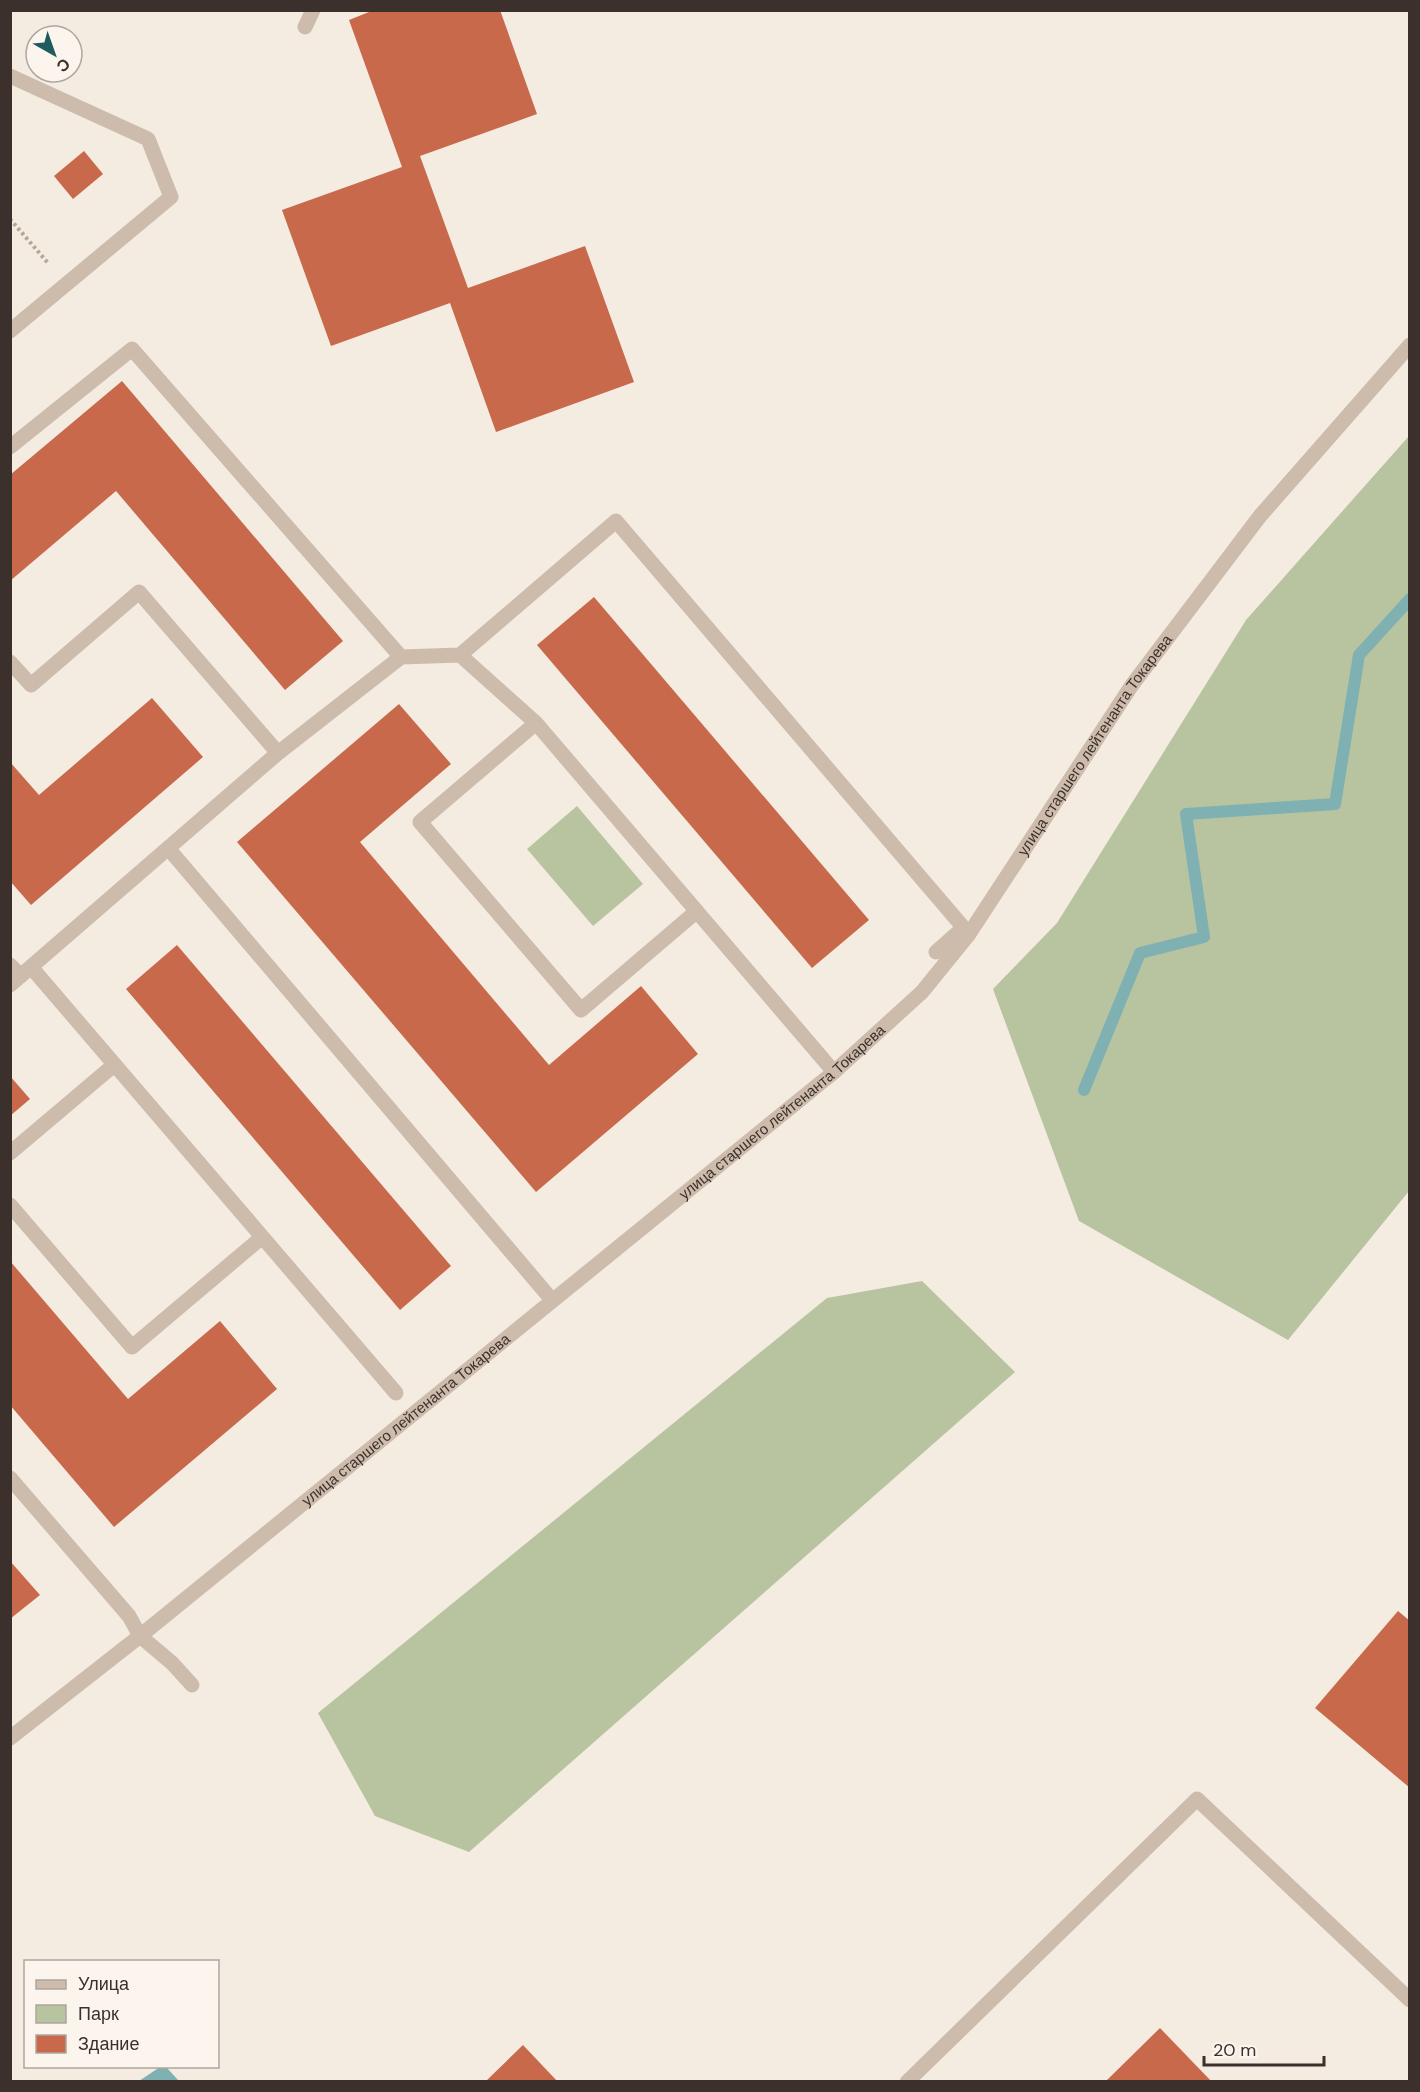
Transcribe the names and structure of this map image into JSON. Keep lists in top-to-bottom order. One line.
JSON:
{"streets":{"street":["улица старшего лейтенанта Токарева"]},"legend":["Улица","Парк","Здание"],"scale_bar":"20 m","north":"bottom right"}
